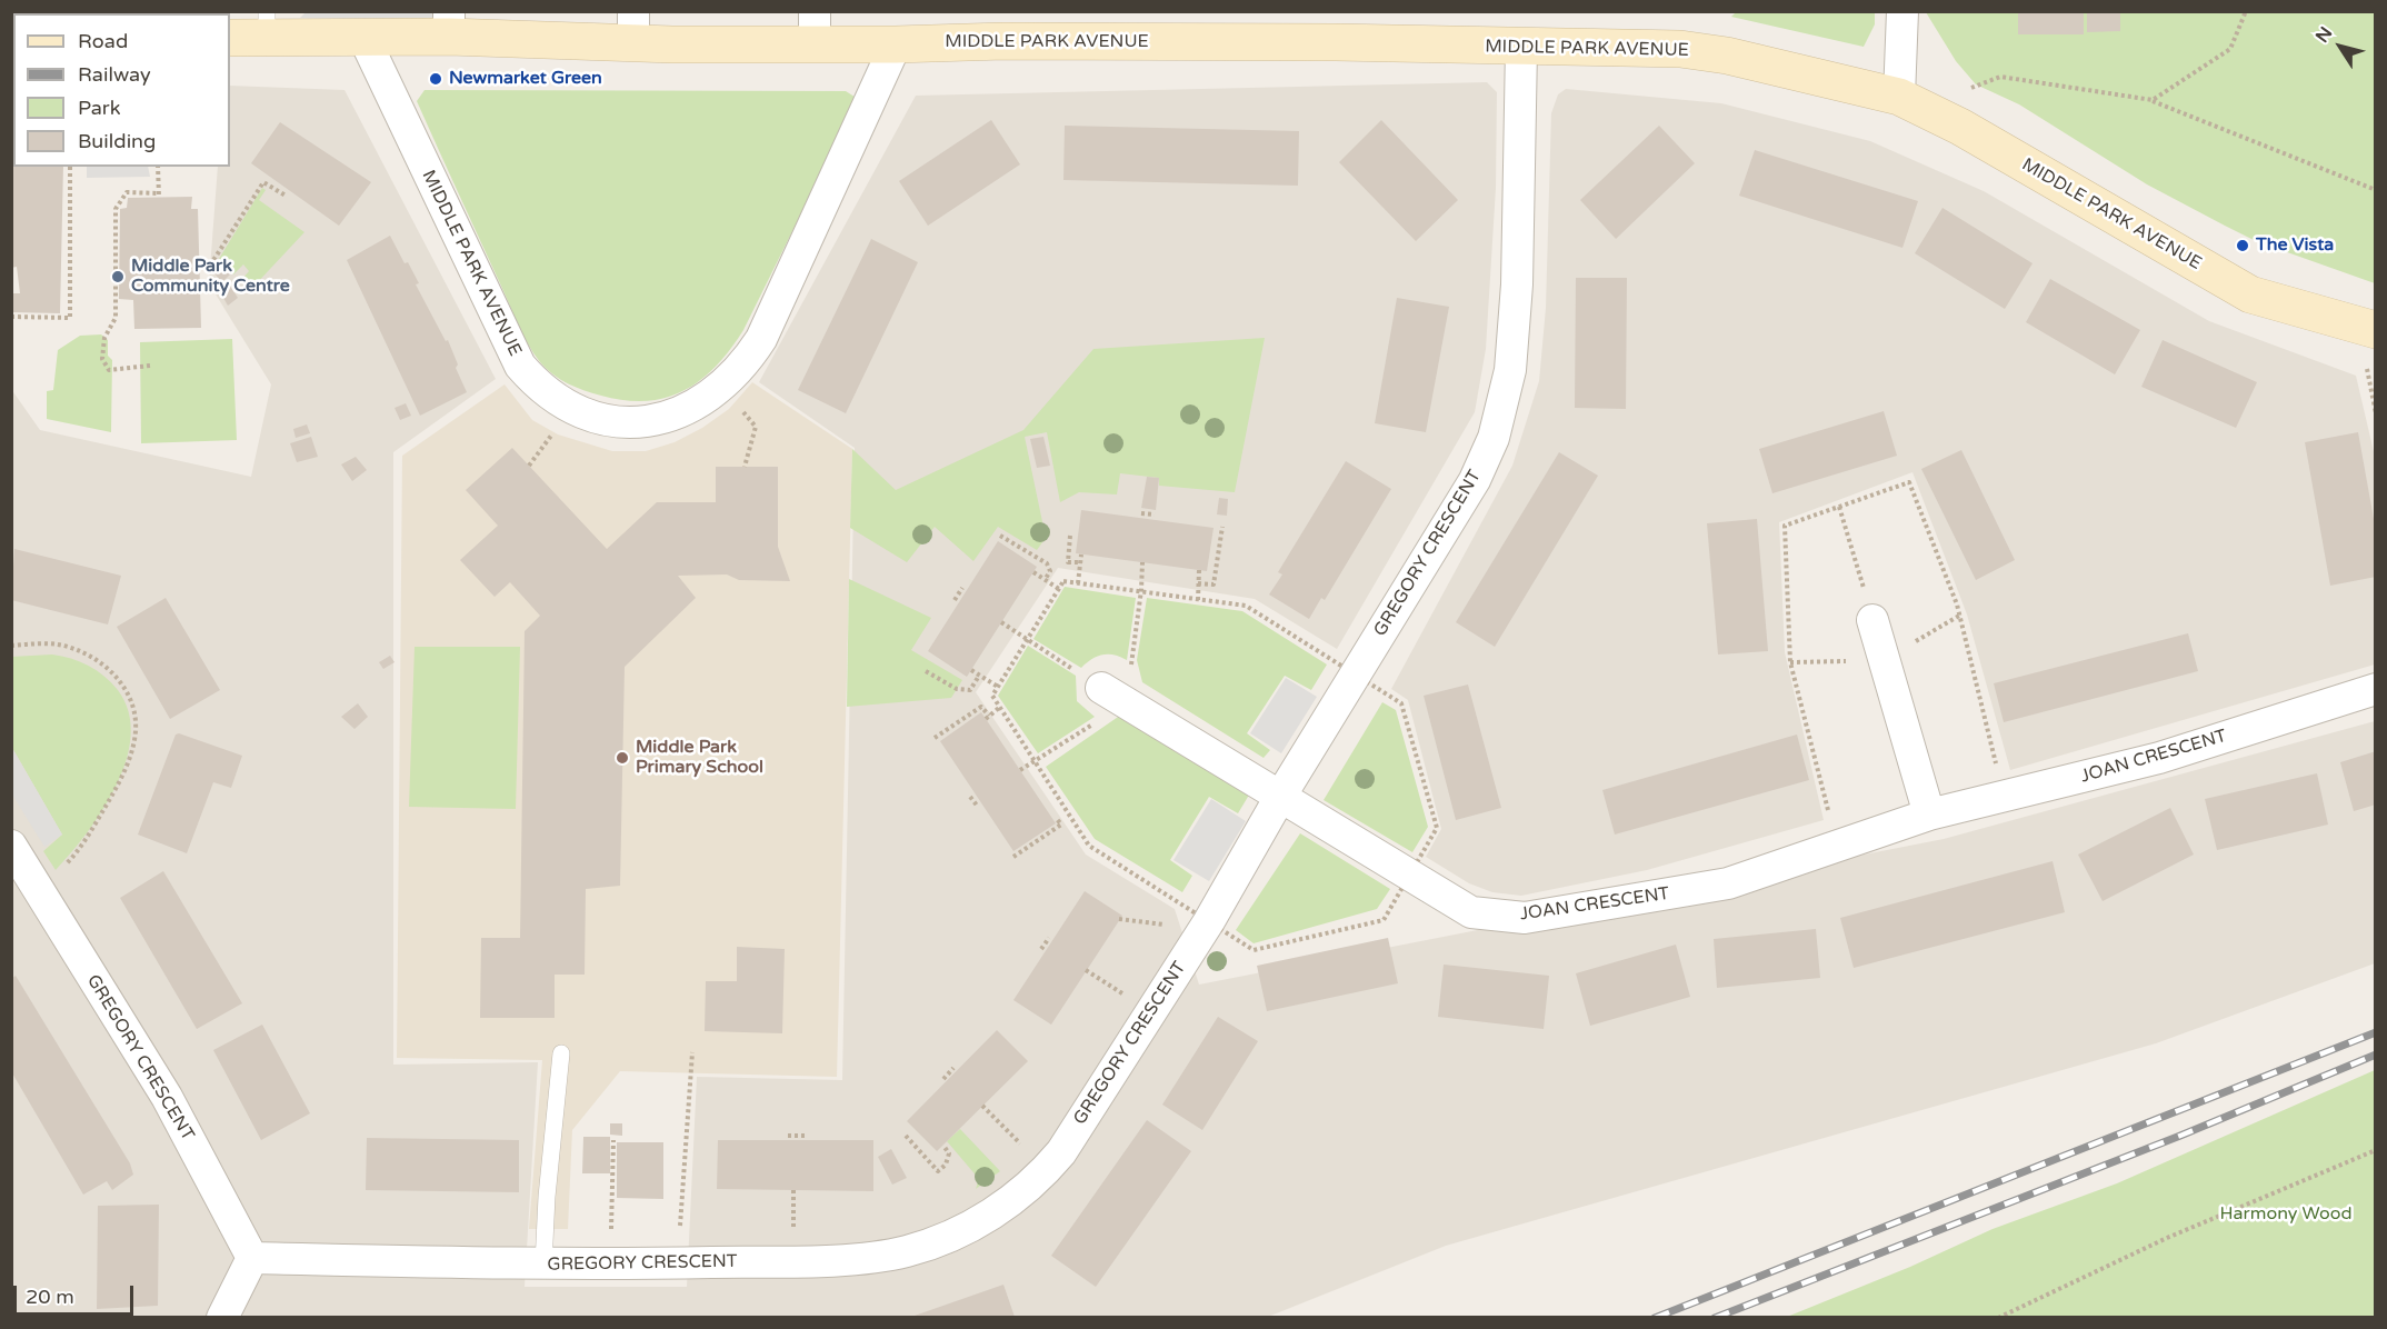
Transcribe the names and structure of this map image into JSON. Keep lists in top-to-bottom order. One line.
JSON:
{"streets":{"street":["MIDDLE PARK AVENUE","GREGORY CRESCENT","JOAN CRESCENT"]},"crossings":[["MIDDLE PARK AVENUE","GREGORY CRESCENT"],["GREGORY CRESCENT","JOAN CRESCENT"]],"parks":["Harmony Wood"],"places":["Newmarket Green","The Vista","Middle Park Community Centre","Middle Park Primary School"],"legend":["Road","Railway","Park","Building"],"scale_bar":"20 m","north":"top left"}
